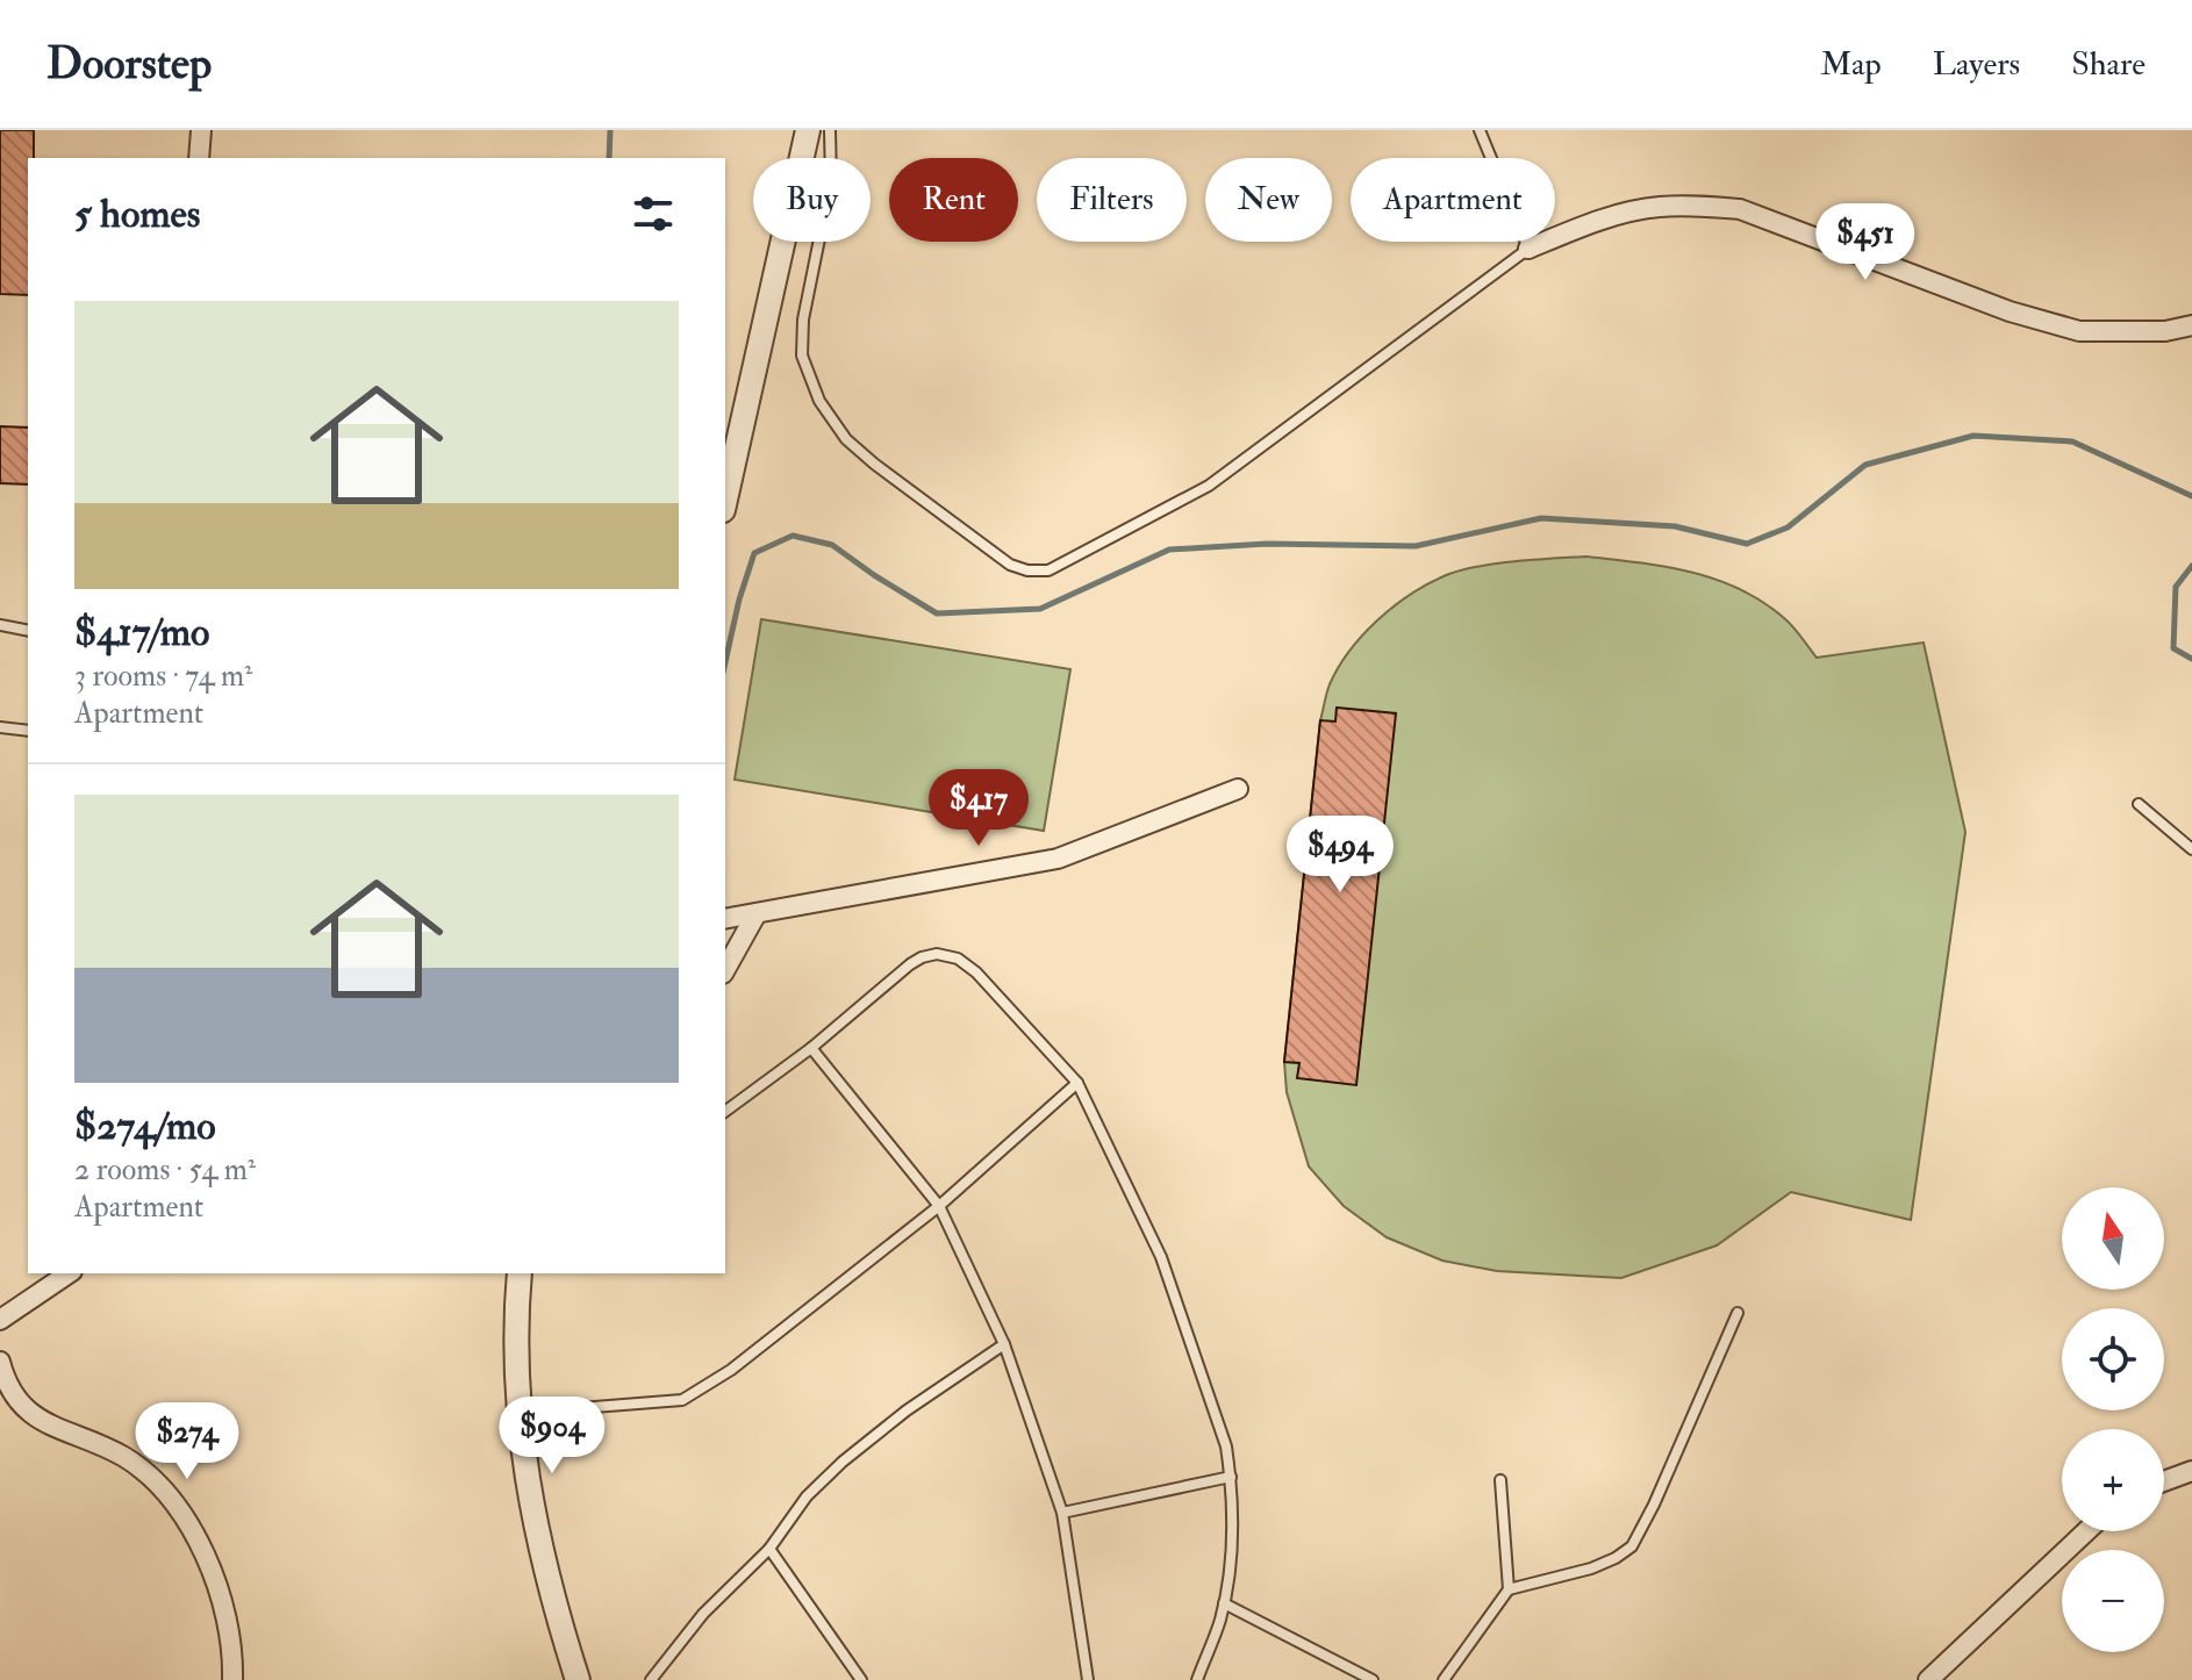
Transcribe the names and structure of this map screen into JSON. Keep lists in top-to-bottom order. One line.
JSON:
{"north":"top","page":{"header":"Doorstep","nav":["Map","Layers","Share"],"chip":["Buy","Rent","Filters","New","Apartment"],"heading":"5 homes","price":["$451","$417","$494","$904","$274"],"list":[{"name":"$417/mo","note":"3 rooms · 74 m² · Apartment"},{"name":"$274/mo","note":"2 rooms · 54 m² · Apartment"}],"map_buttons":["+","−"]}}
